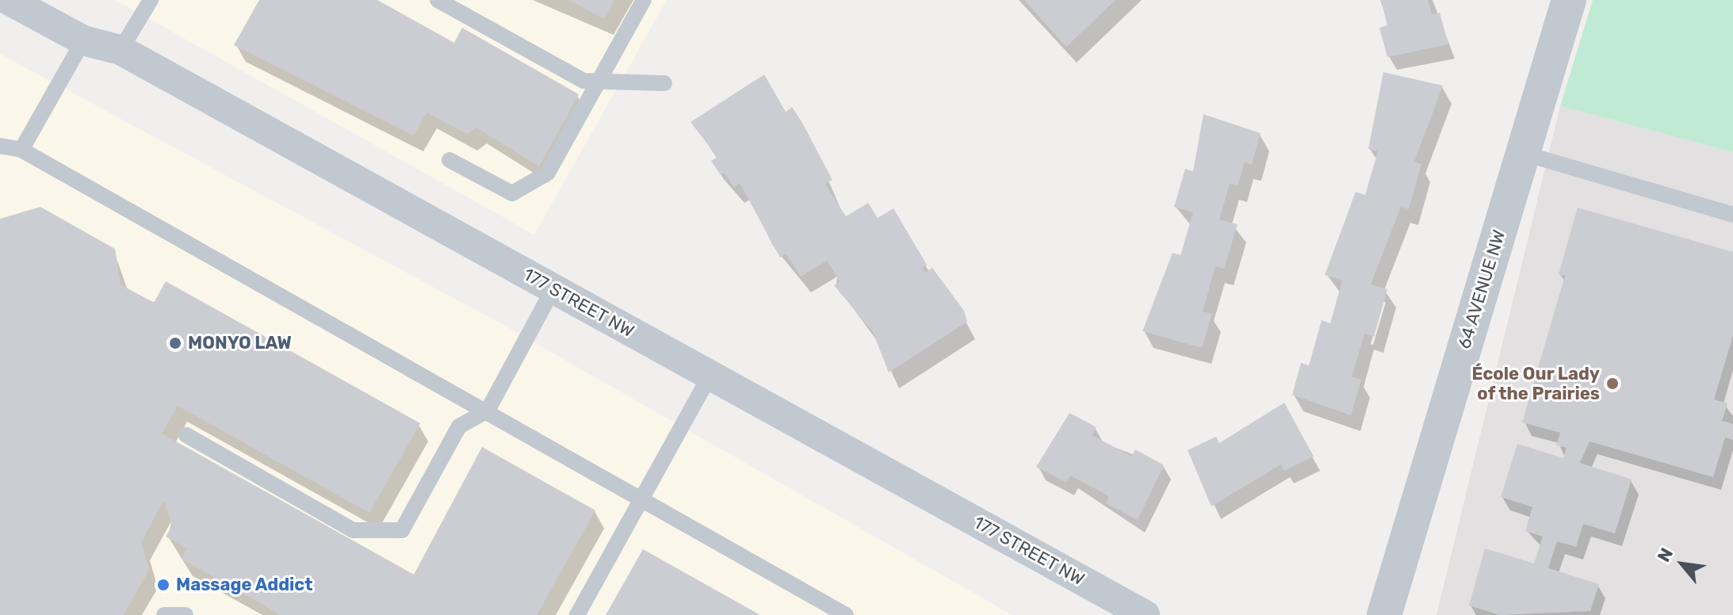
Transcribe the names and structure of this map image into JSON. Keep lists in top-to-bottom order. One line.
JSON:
{"streets":{"street":["64 AVENUE NW","177 STREET NW"]},"places":["MONYO LAW","École Our Lady of the Prairies","Massage Addict"],"north":"top left"}
